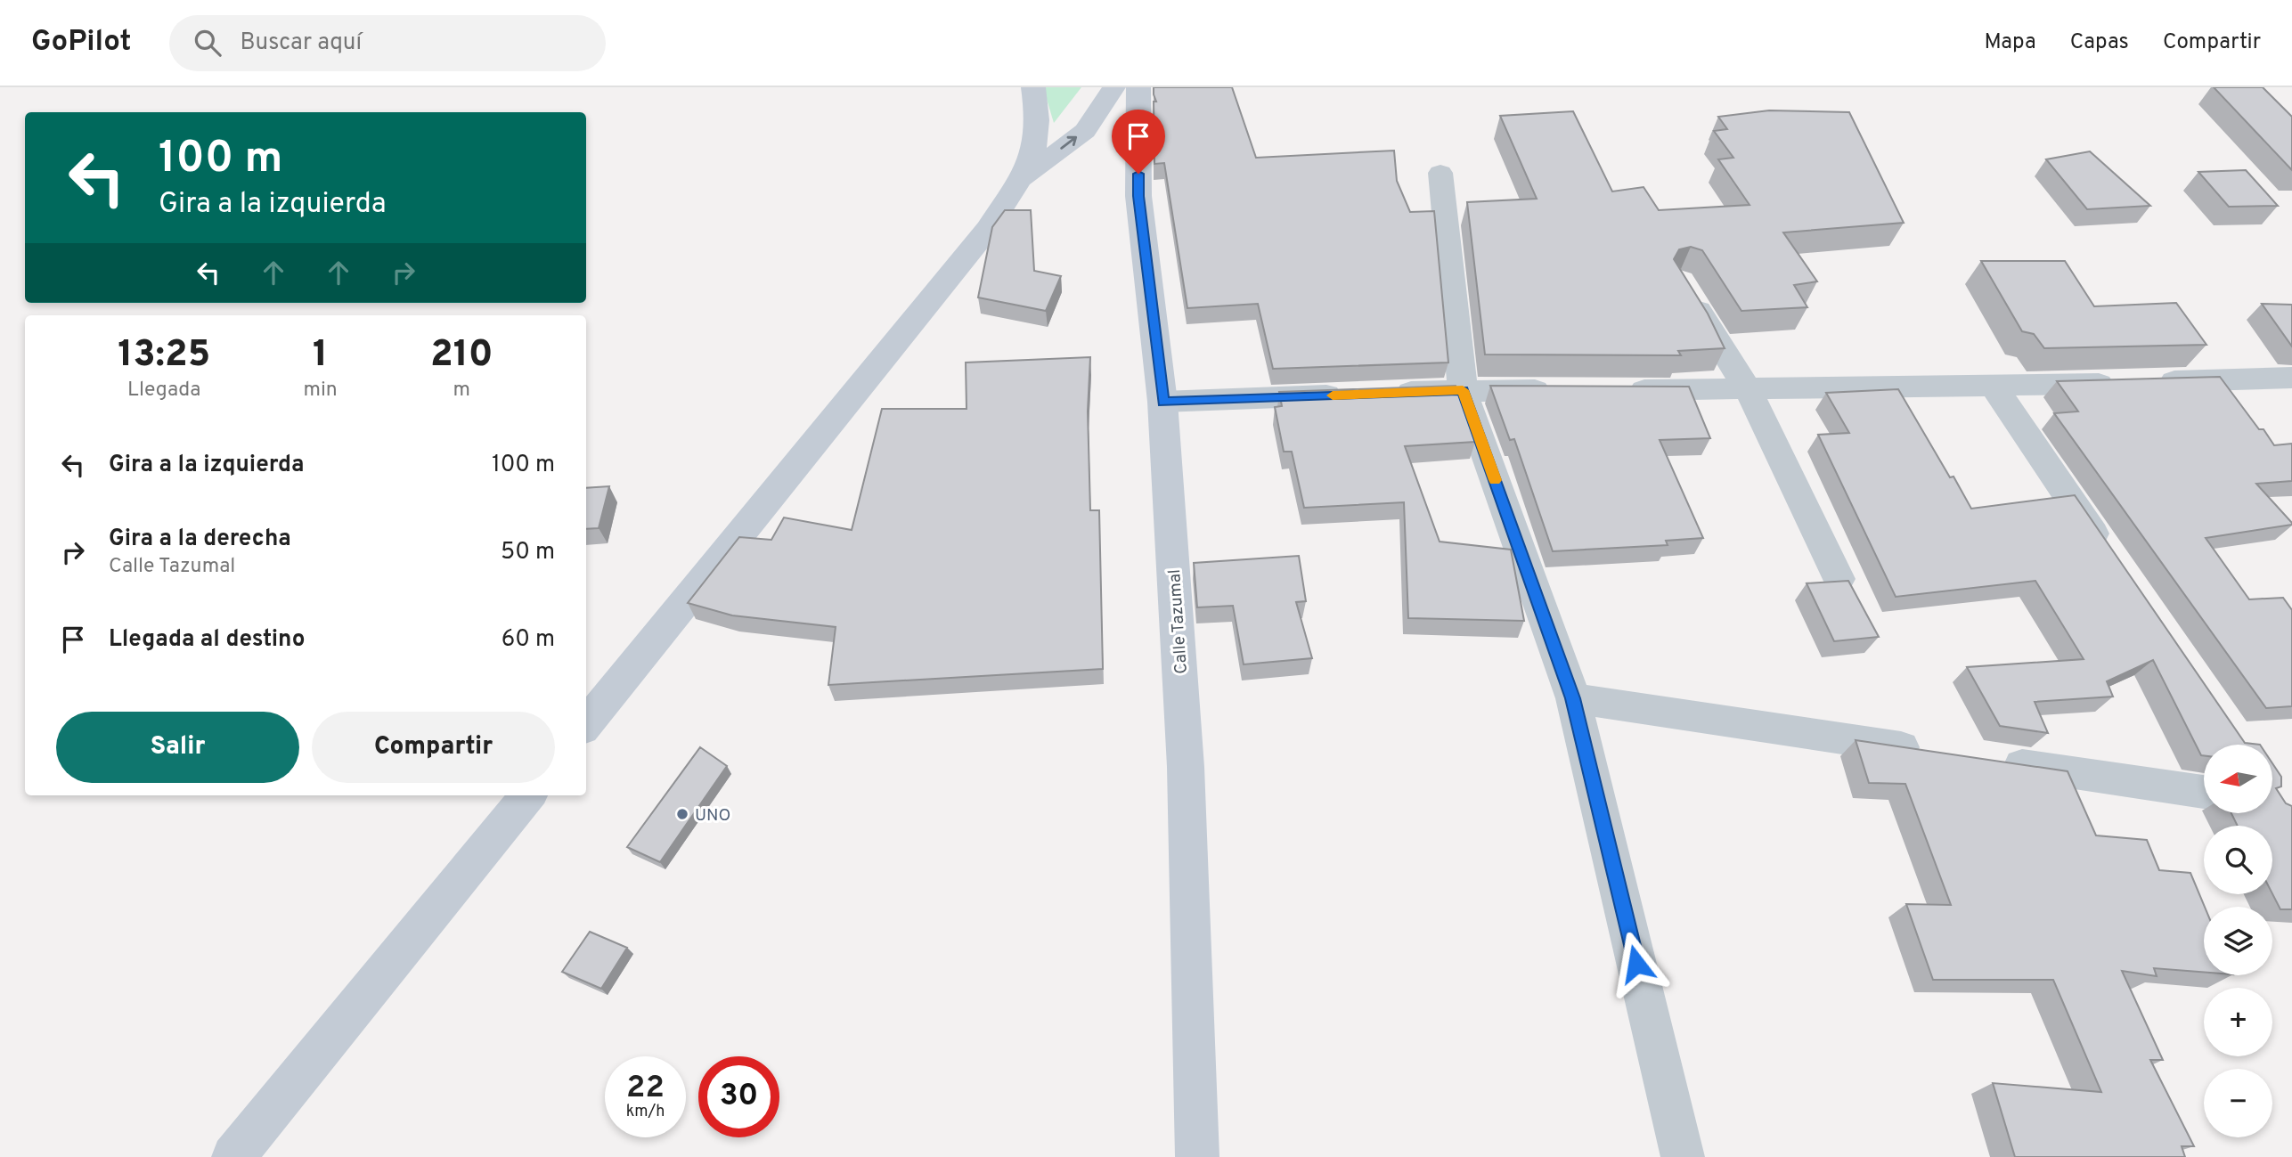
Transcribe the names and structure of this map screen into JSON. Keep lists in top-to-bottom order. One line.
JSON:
{"streets":{"main road":["Calle Tazumal"]},"places":["UNO"],"north":"left","page":{"header":"GoPilot","search":"Buscar aquí","nav":["Mapa","Capas","Compartir"],"turn":["100 m","Gira a la izquierda"],"eta":["13:25","Llegada","1","min","210","m"],"list":[{"name":"Gira a la izquierda","value":"100 m"},{"name":"Gira a la derecha","note":"Calle Tazumal","value":"50 m"},{"name":"Llegada al destino","value":"60 m"}],"buttons":["Salir","Compartir"],"map_buttons":["+","−"],"speed":"22 km/h","limit":"30"}}
